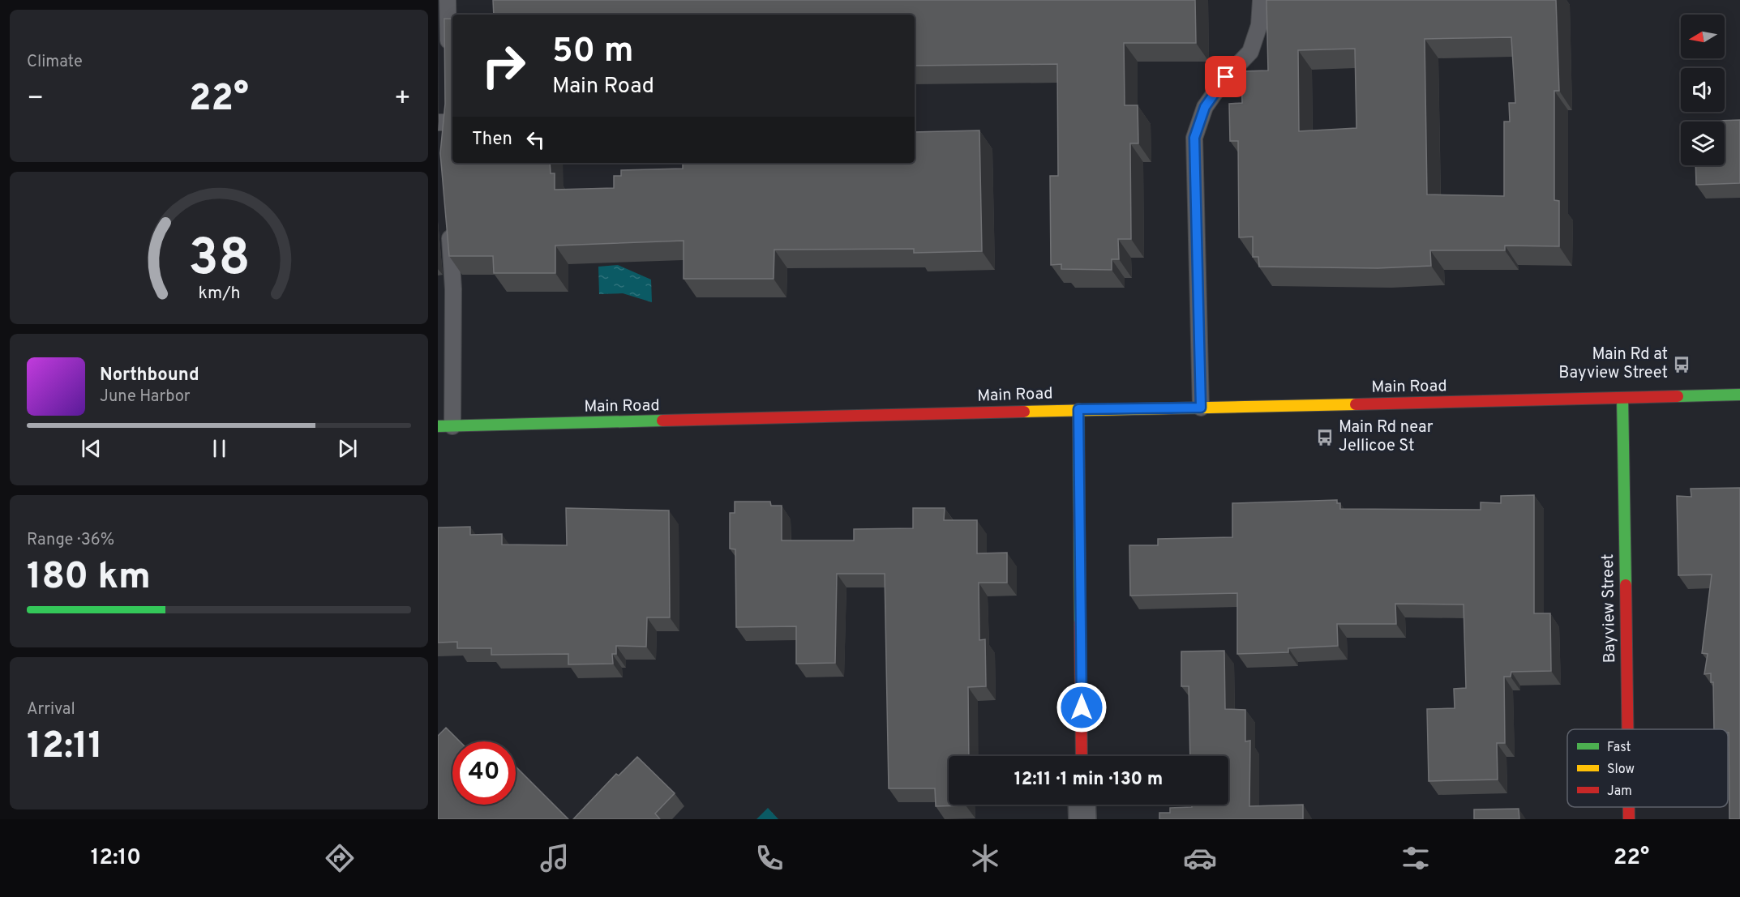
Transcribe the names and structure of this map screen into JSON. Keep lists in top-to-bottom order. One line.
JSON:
{"streets":{"main road":["Main Road","Bayview Street"]},"crossings":[["Main Road","Bayview Street"]],"places":{"bus stop":["Main Rd at Bayview Street","Main Rd near Jellicoe St"]},"legend":["Fast","Slow","Jam"],"north":"left","page":{"tile":["Climate",["Range · 36%","180 km"],["Arrival","12:11"]],"turn":["50 m","Main Road"],"heat":["−","22°","+"],"then":"Then","song":["Northbound","June Harbor"],"limit":"40","trip":"12:11 · 1 min · 130 m","tabs":["12:10","22°"],"gauge":["38","km/h"]}}
